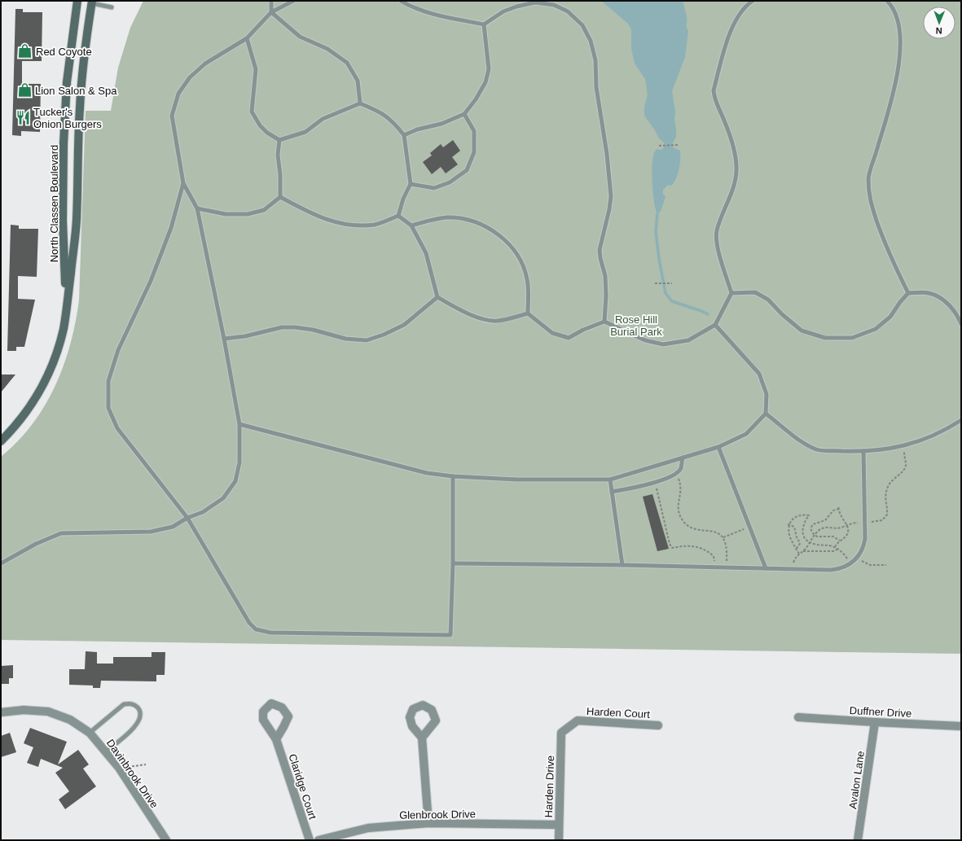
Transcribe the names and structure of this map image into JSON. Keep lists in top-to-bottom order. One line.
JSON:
{"streets":{"main road":["North Classen Boulevard"],"street":["Duffner Drive","Harden Court","Davinbrook Drive","Avalon Lane","Claridge Court","Harden Drive","Glenbrook Drive"]},"crossings":[["Duffner Drive","Avalon Lane"],["Harden Court","Harden Drive"],["Harden Drive","Glenbrook Drive"]],"parks":["Rose Hill Burial Park"],"places":{"shop":["Red Coyote","Lion Salon & Spa"],"restaurant":["Tucker's Onion Burgers"]},"north":"bottom"}
